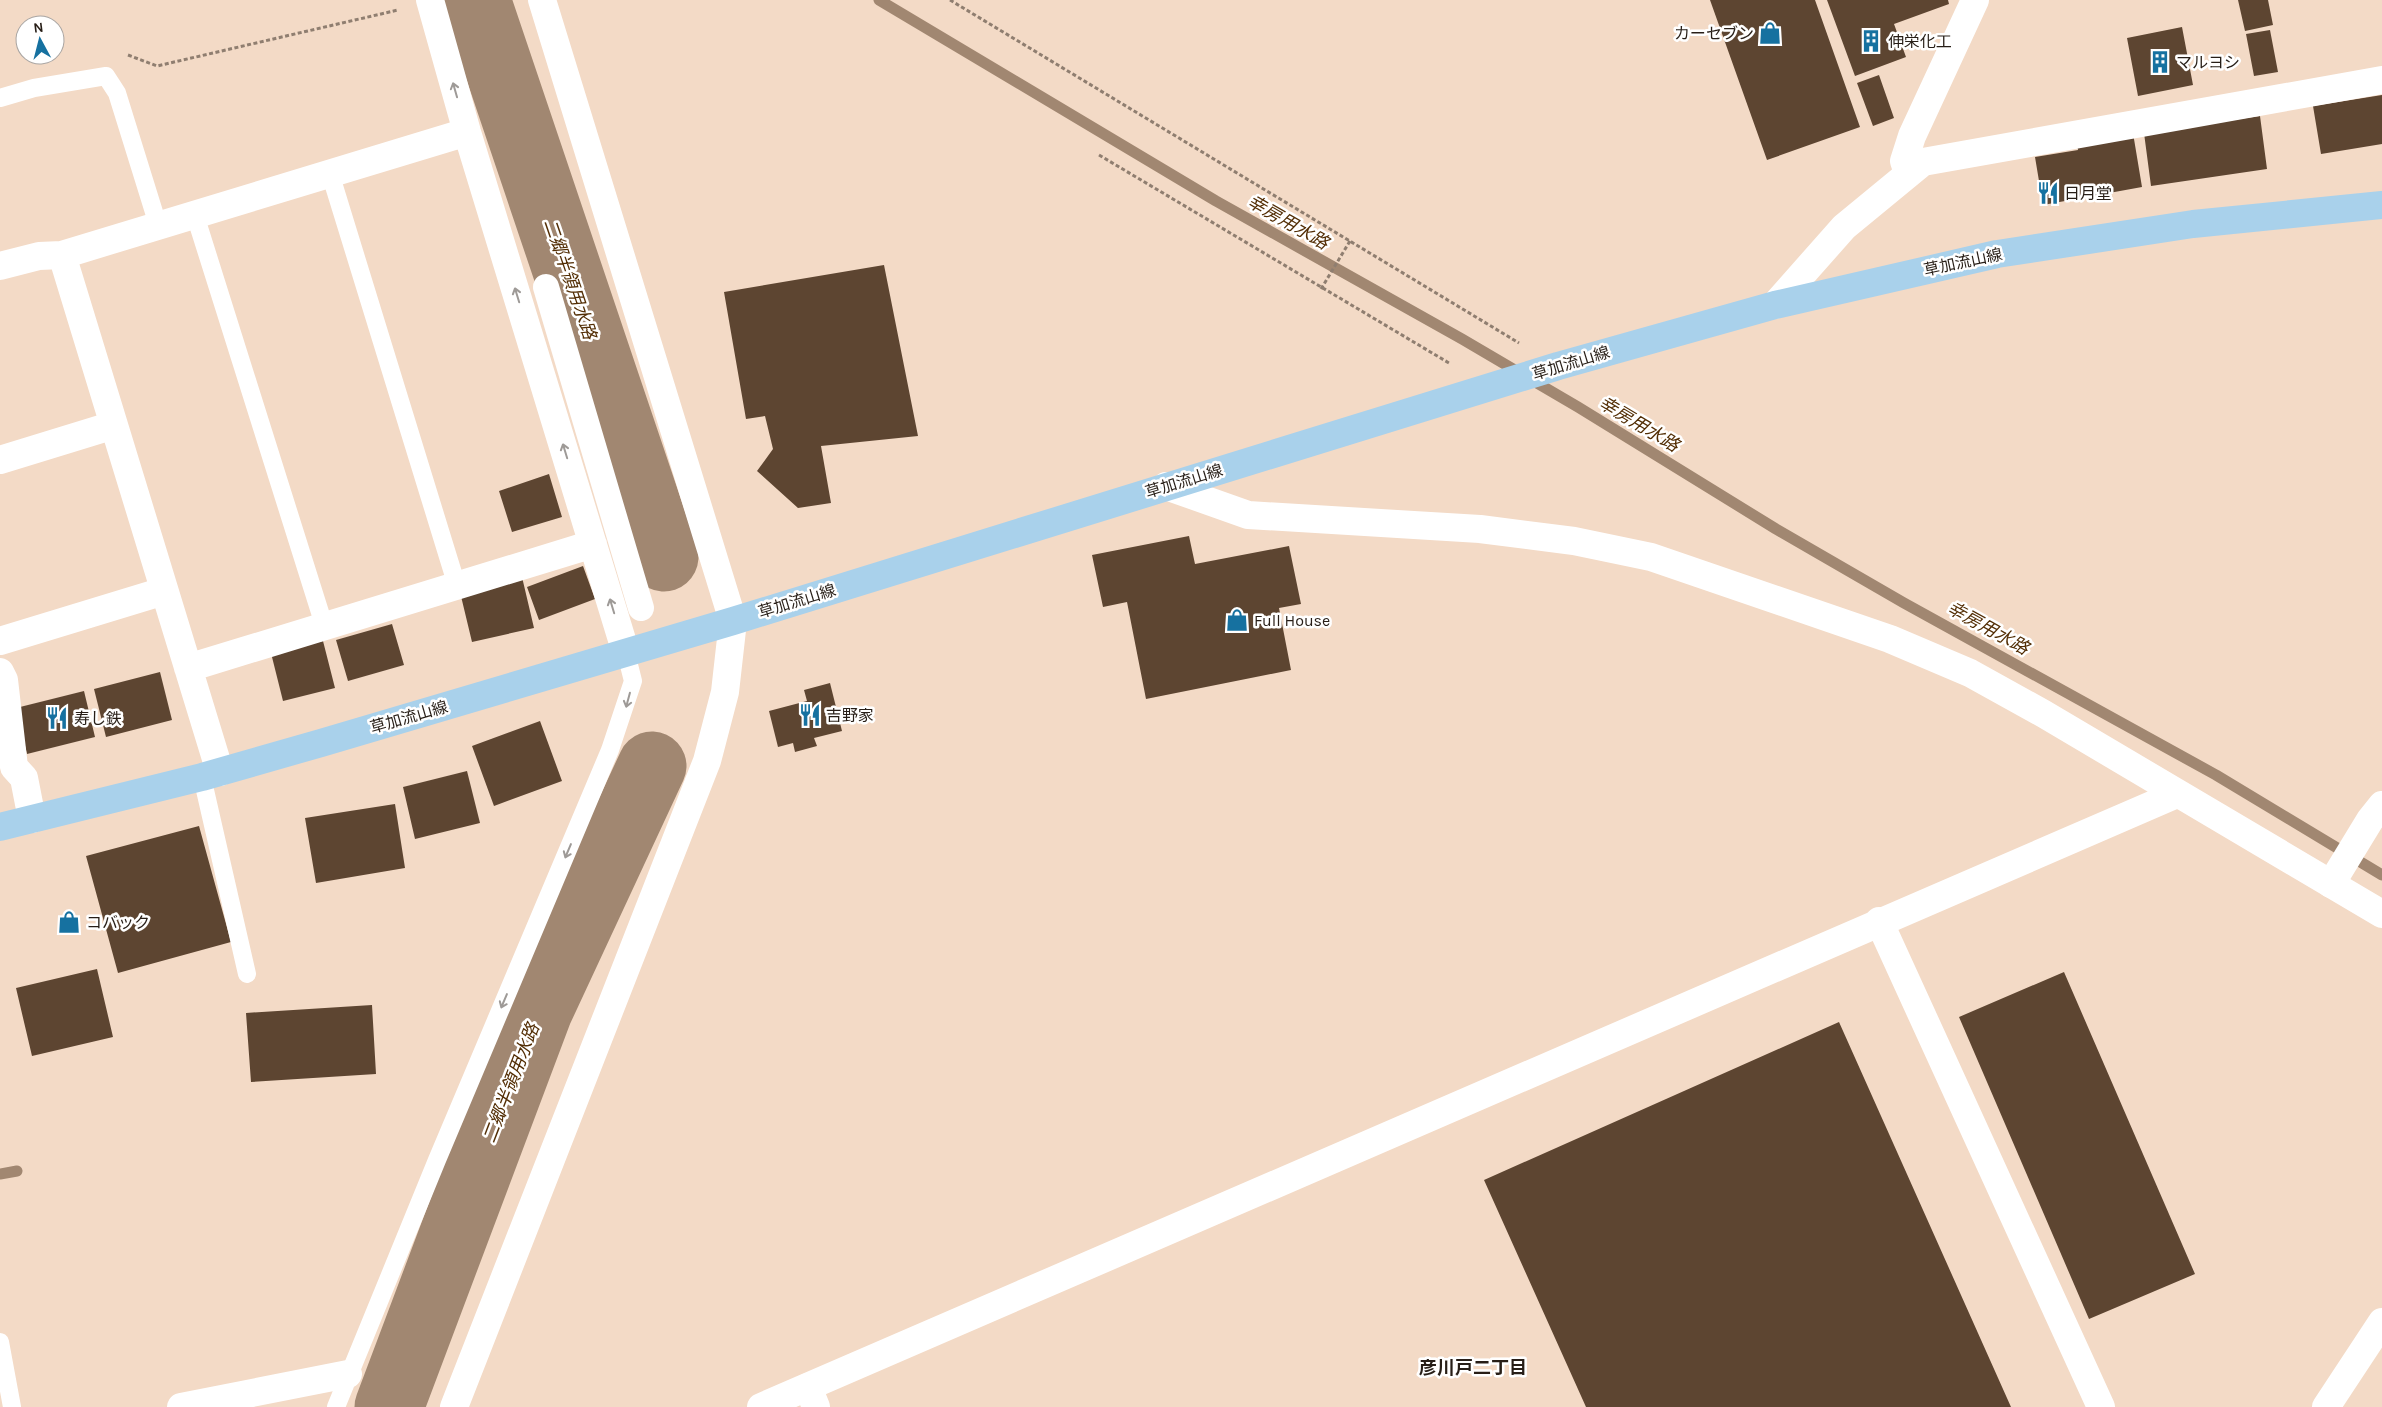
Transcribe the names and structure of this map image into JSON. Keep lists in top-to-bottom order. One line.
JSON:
{"streets":{"main road":["草加流山線"]},"districts":["彦川戸二丁目"],"water":["幸房用水路","二郷半領用水路"],"places":{"shop":["カーセブン","Full House","コバック"],"building":["伸栄化工","マルヨシ"],"restaurant":["日月堂","吉野家","寿し鉄"]},"north":"top"}
